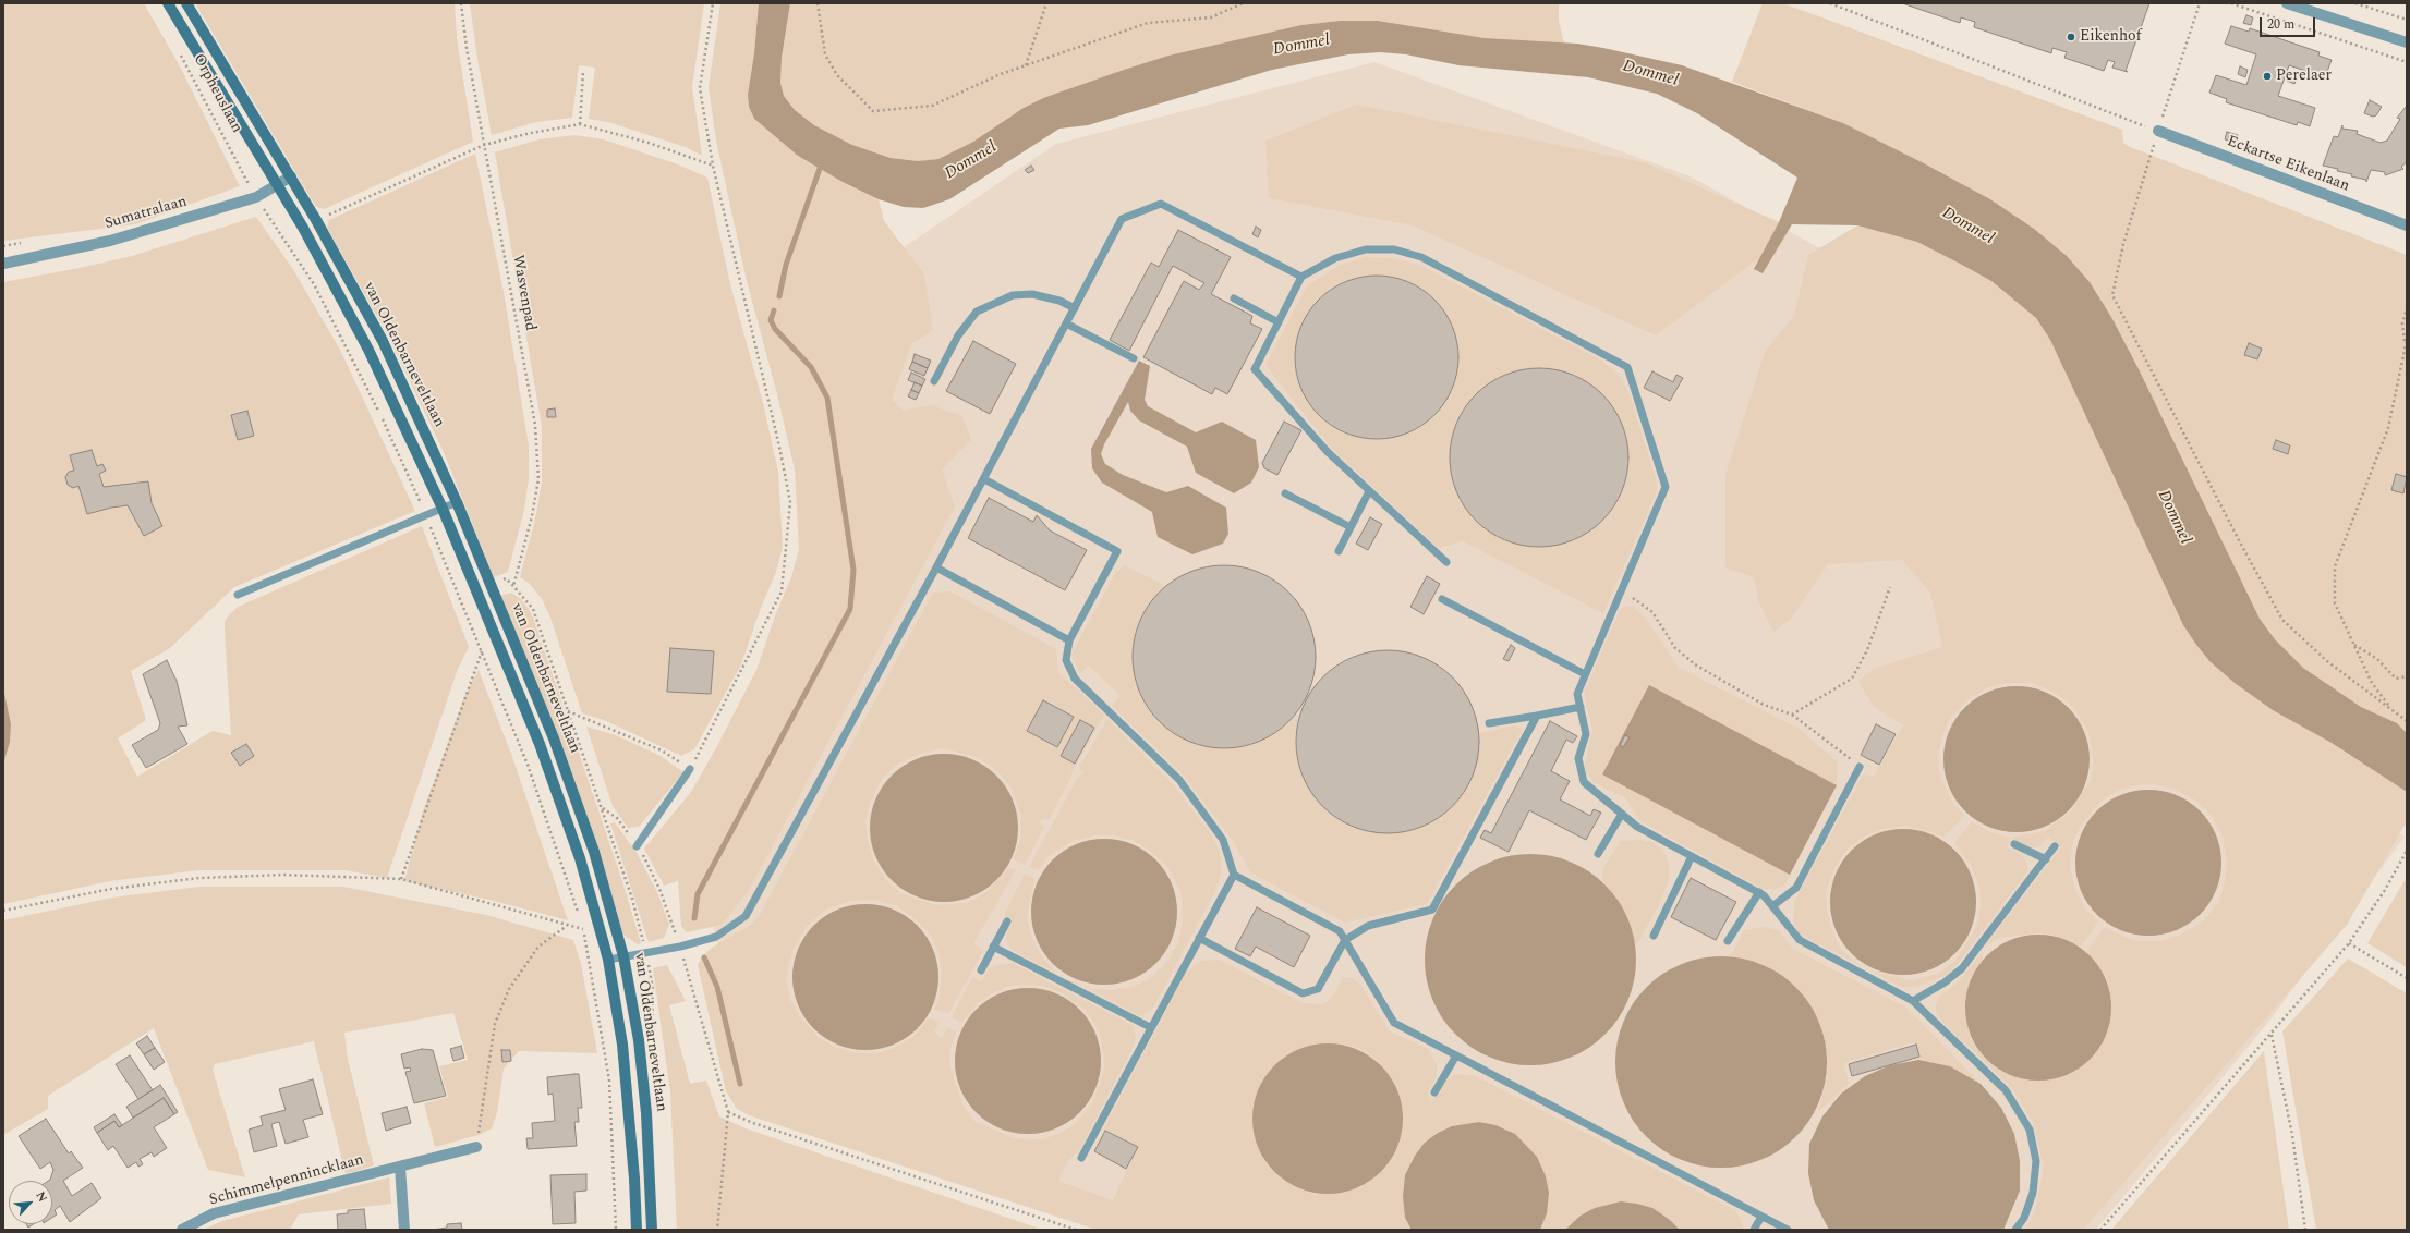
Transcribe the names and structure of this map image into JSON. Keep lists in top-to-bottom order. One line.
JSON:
{"streets":{"main road":["Orpheuslaan","van Oldenbarneveltlaan"],"street":["Eckartse Eikenlaan","Sumatralaan","Schimmelpennincklaan"],"path":["Wasvenpad"]},"crossings":[["Orpheuslaan","Sumatralaan"],["Orpheuslaan","van Oldenbarneveltlaan"],["Sumatralaan","van Oldenbarneveltlaan"],["Wasvenpad","van Oldenbarneveltlaan"]],"water":["Dommel"],"places":["Eikenhof","Perelaer"],"scale_bar":"20 m","north":"top right"}
